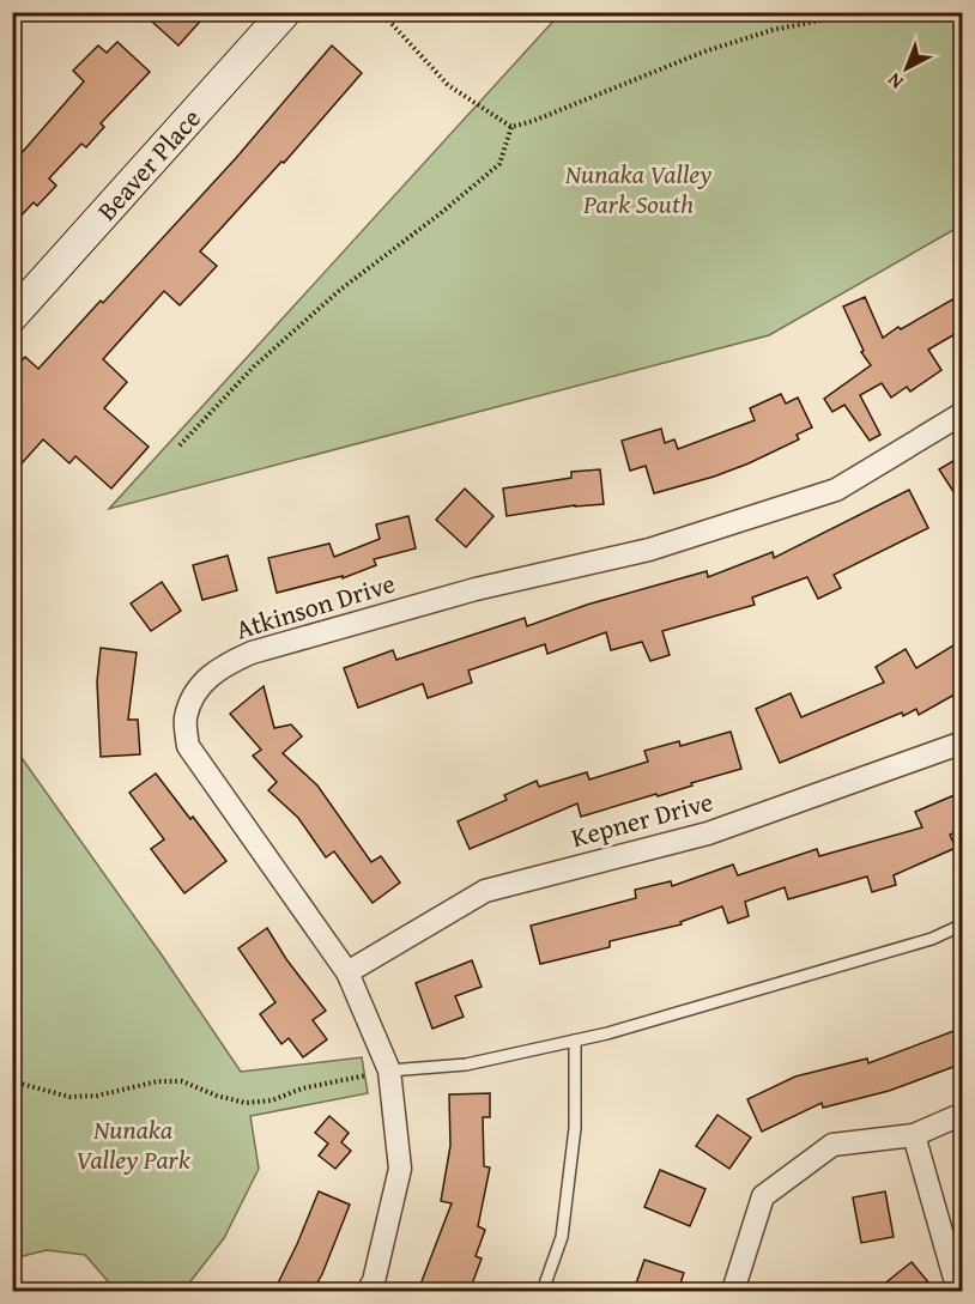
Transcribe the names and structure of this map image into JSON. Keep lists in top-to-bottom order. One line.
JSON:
{"streets":{"street":["Beaver Place","Atkinson Drive","Kepner Drive"]},"crossings":[["Atkinson Drive","Kepner Drive"]],"parks":["Nunaka Valley Park South","Nunaka Valley Park"],"north":"bottom left"}
